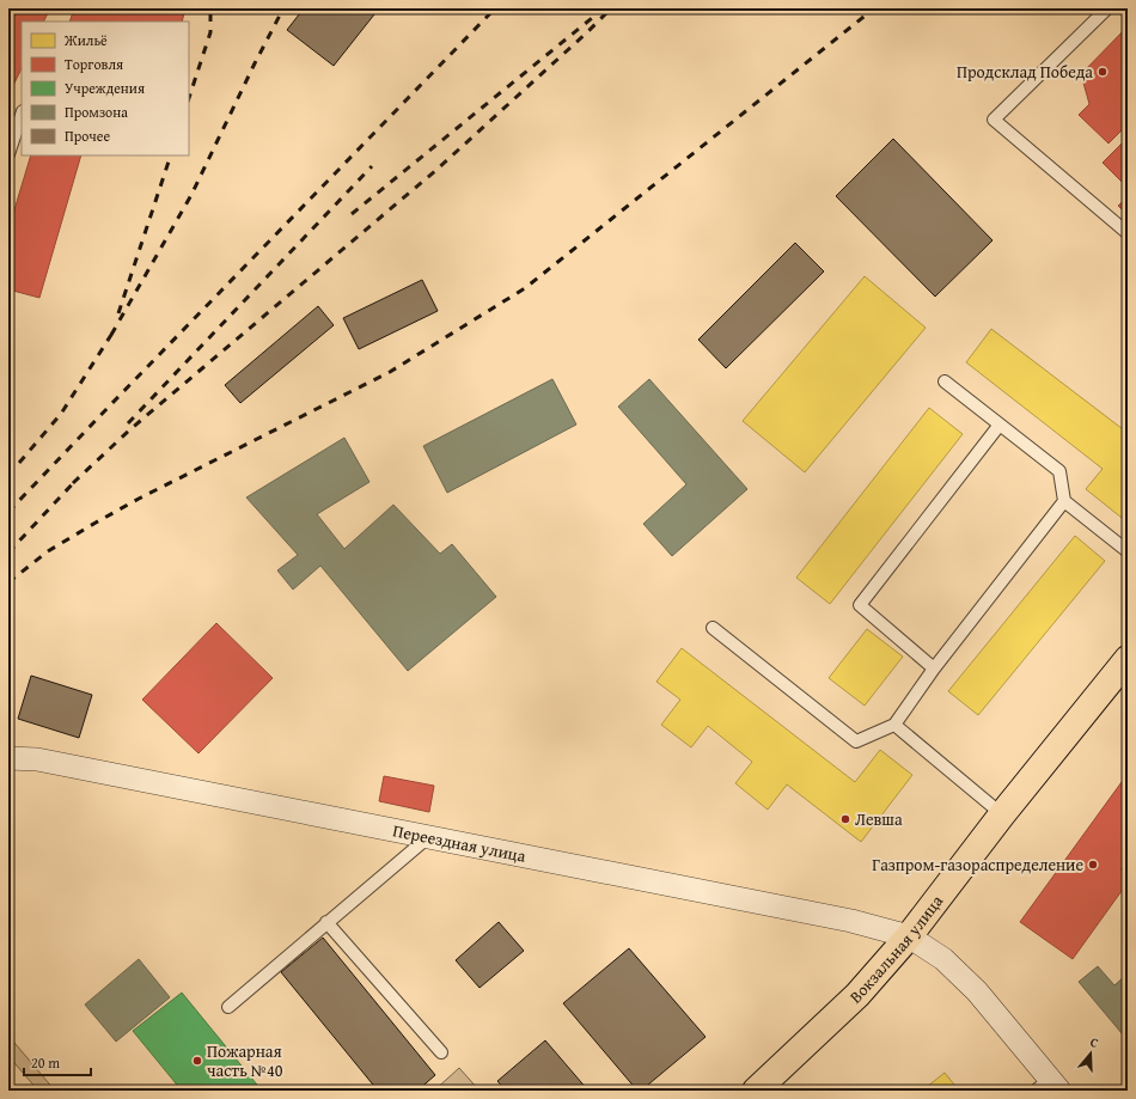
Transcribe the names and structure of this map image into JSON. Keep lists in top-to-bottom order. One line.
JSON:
{"streets":{"main road":["Вокзальная улица"],"street":["Переездная улица"]},"crossings":[["Переездная улица","Вокзальная улица"]],"places":["Продсклад Победа","Левша","Газпром-газораспределение","Пожарная часть №40"],"legend":["Жильё","Торговля","Учреждения","Промзона","Прочее"],"scale_bar":"20 m","north":"top"}
